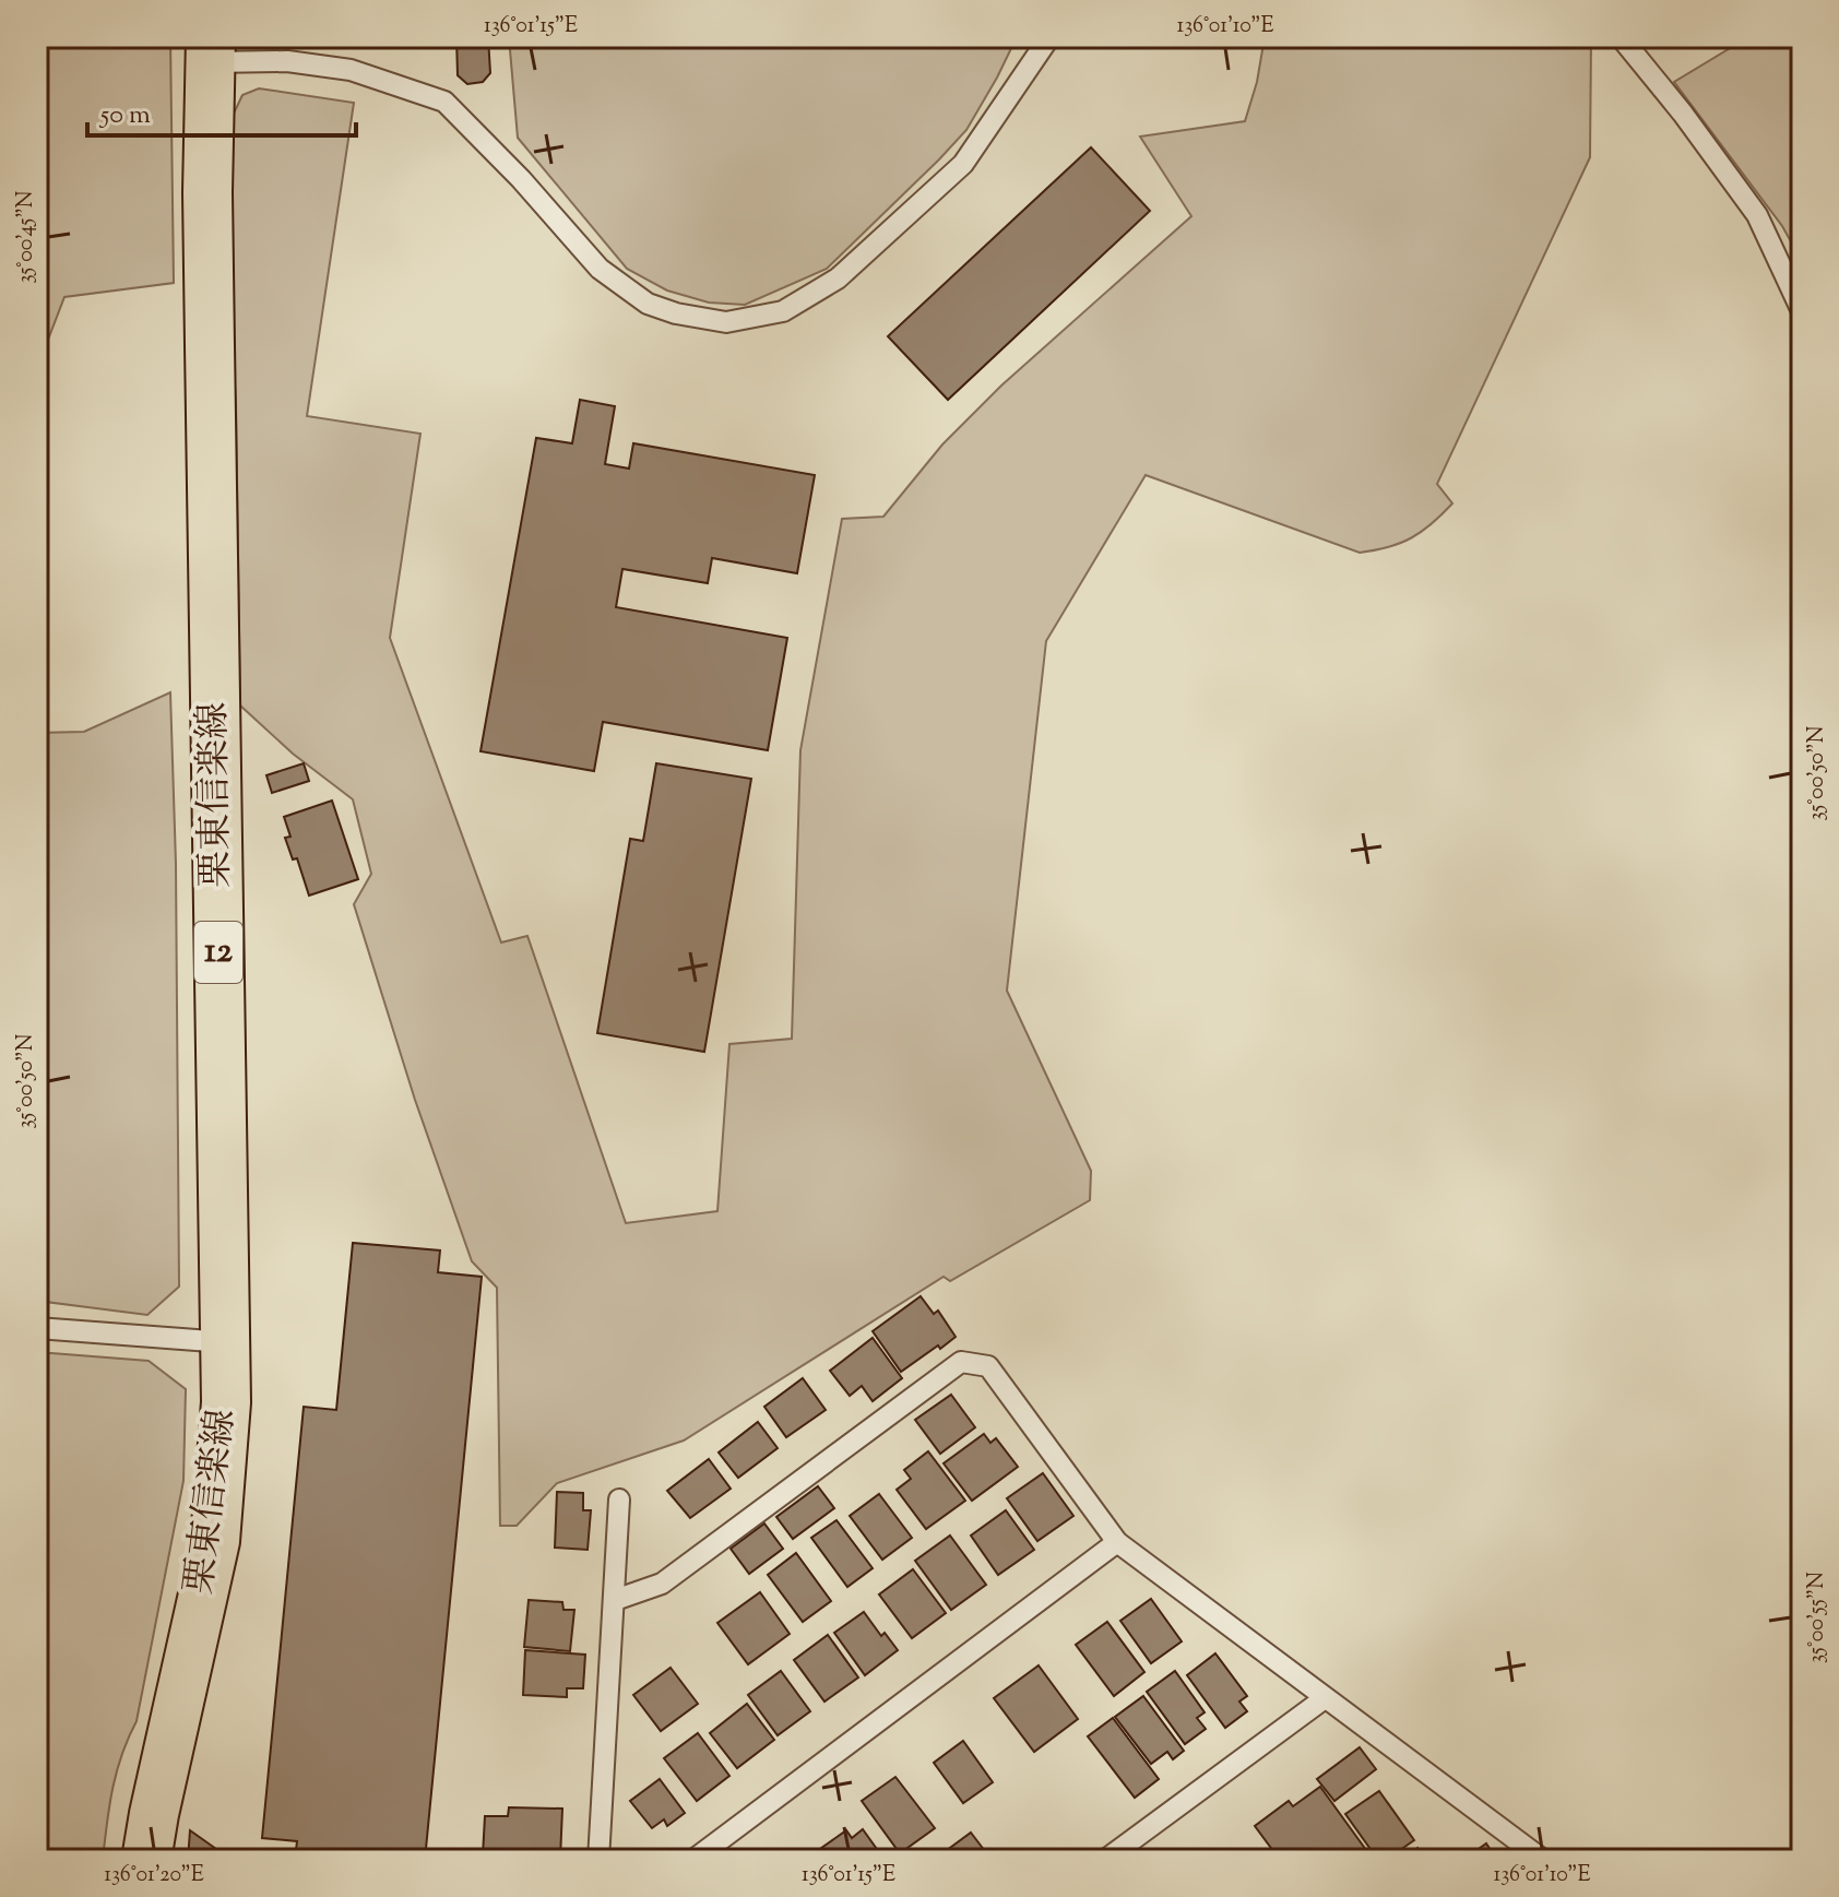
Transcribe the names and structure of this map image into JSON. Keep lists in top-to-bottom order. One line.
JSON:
{"streets":{"main road":["栗東信楽線","12"]},"scale_bar":"50 m","coordinates":["136°01'15\"E","136°01'10\"E","35°00'45\"N","35°00'50\"N","35°00'55\"N","136°01'20\"E"]}
